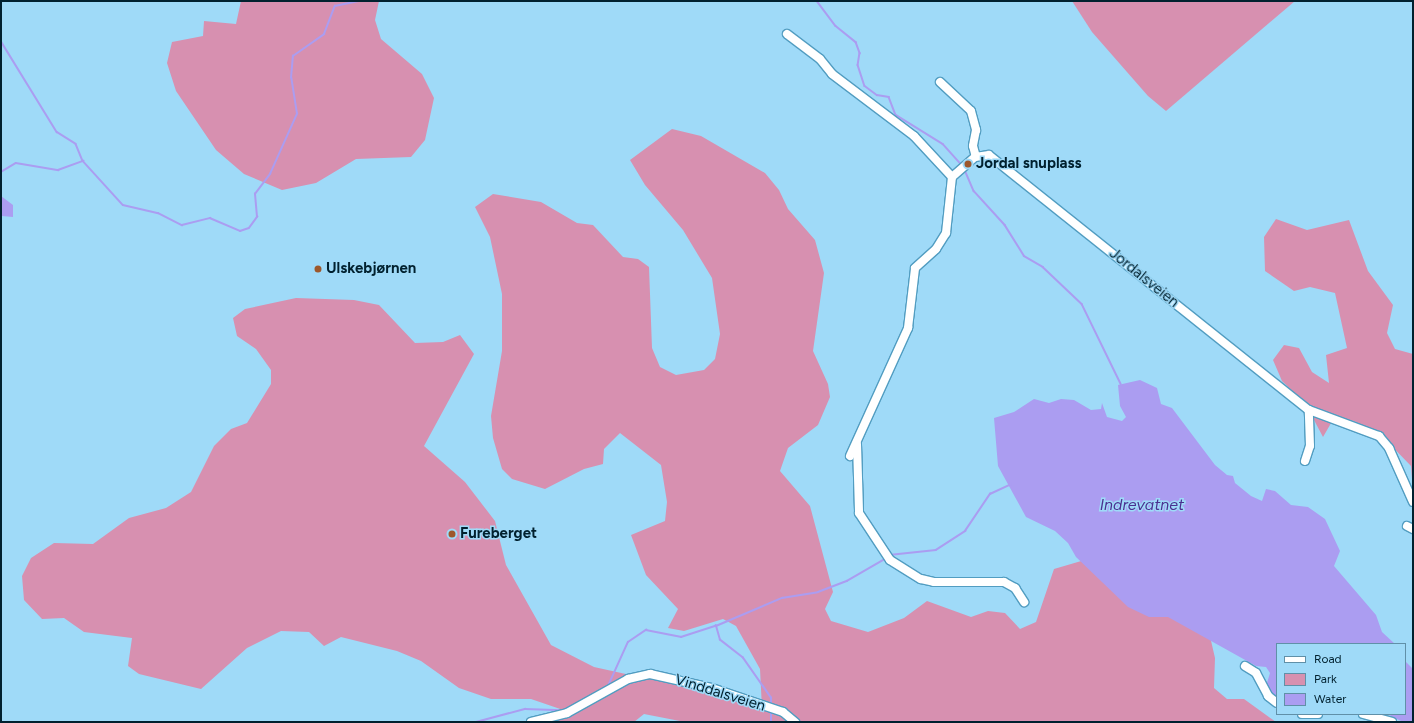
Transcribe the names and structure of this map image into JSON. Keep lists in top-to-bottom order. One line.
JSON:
{"streets":{"street":["Jordalsveien","Vinddalsveien"]},"water":["Indrevatnet"],"places":["Jordal snuplass","Ulskebjørnen","Fureberget"],"legend":["Road","Park","Water"]}
